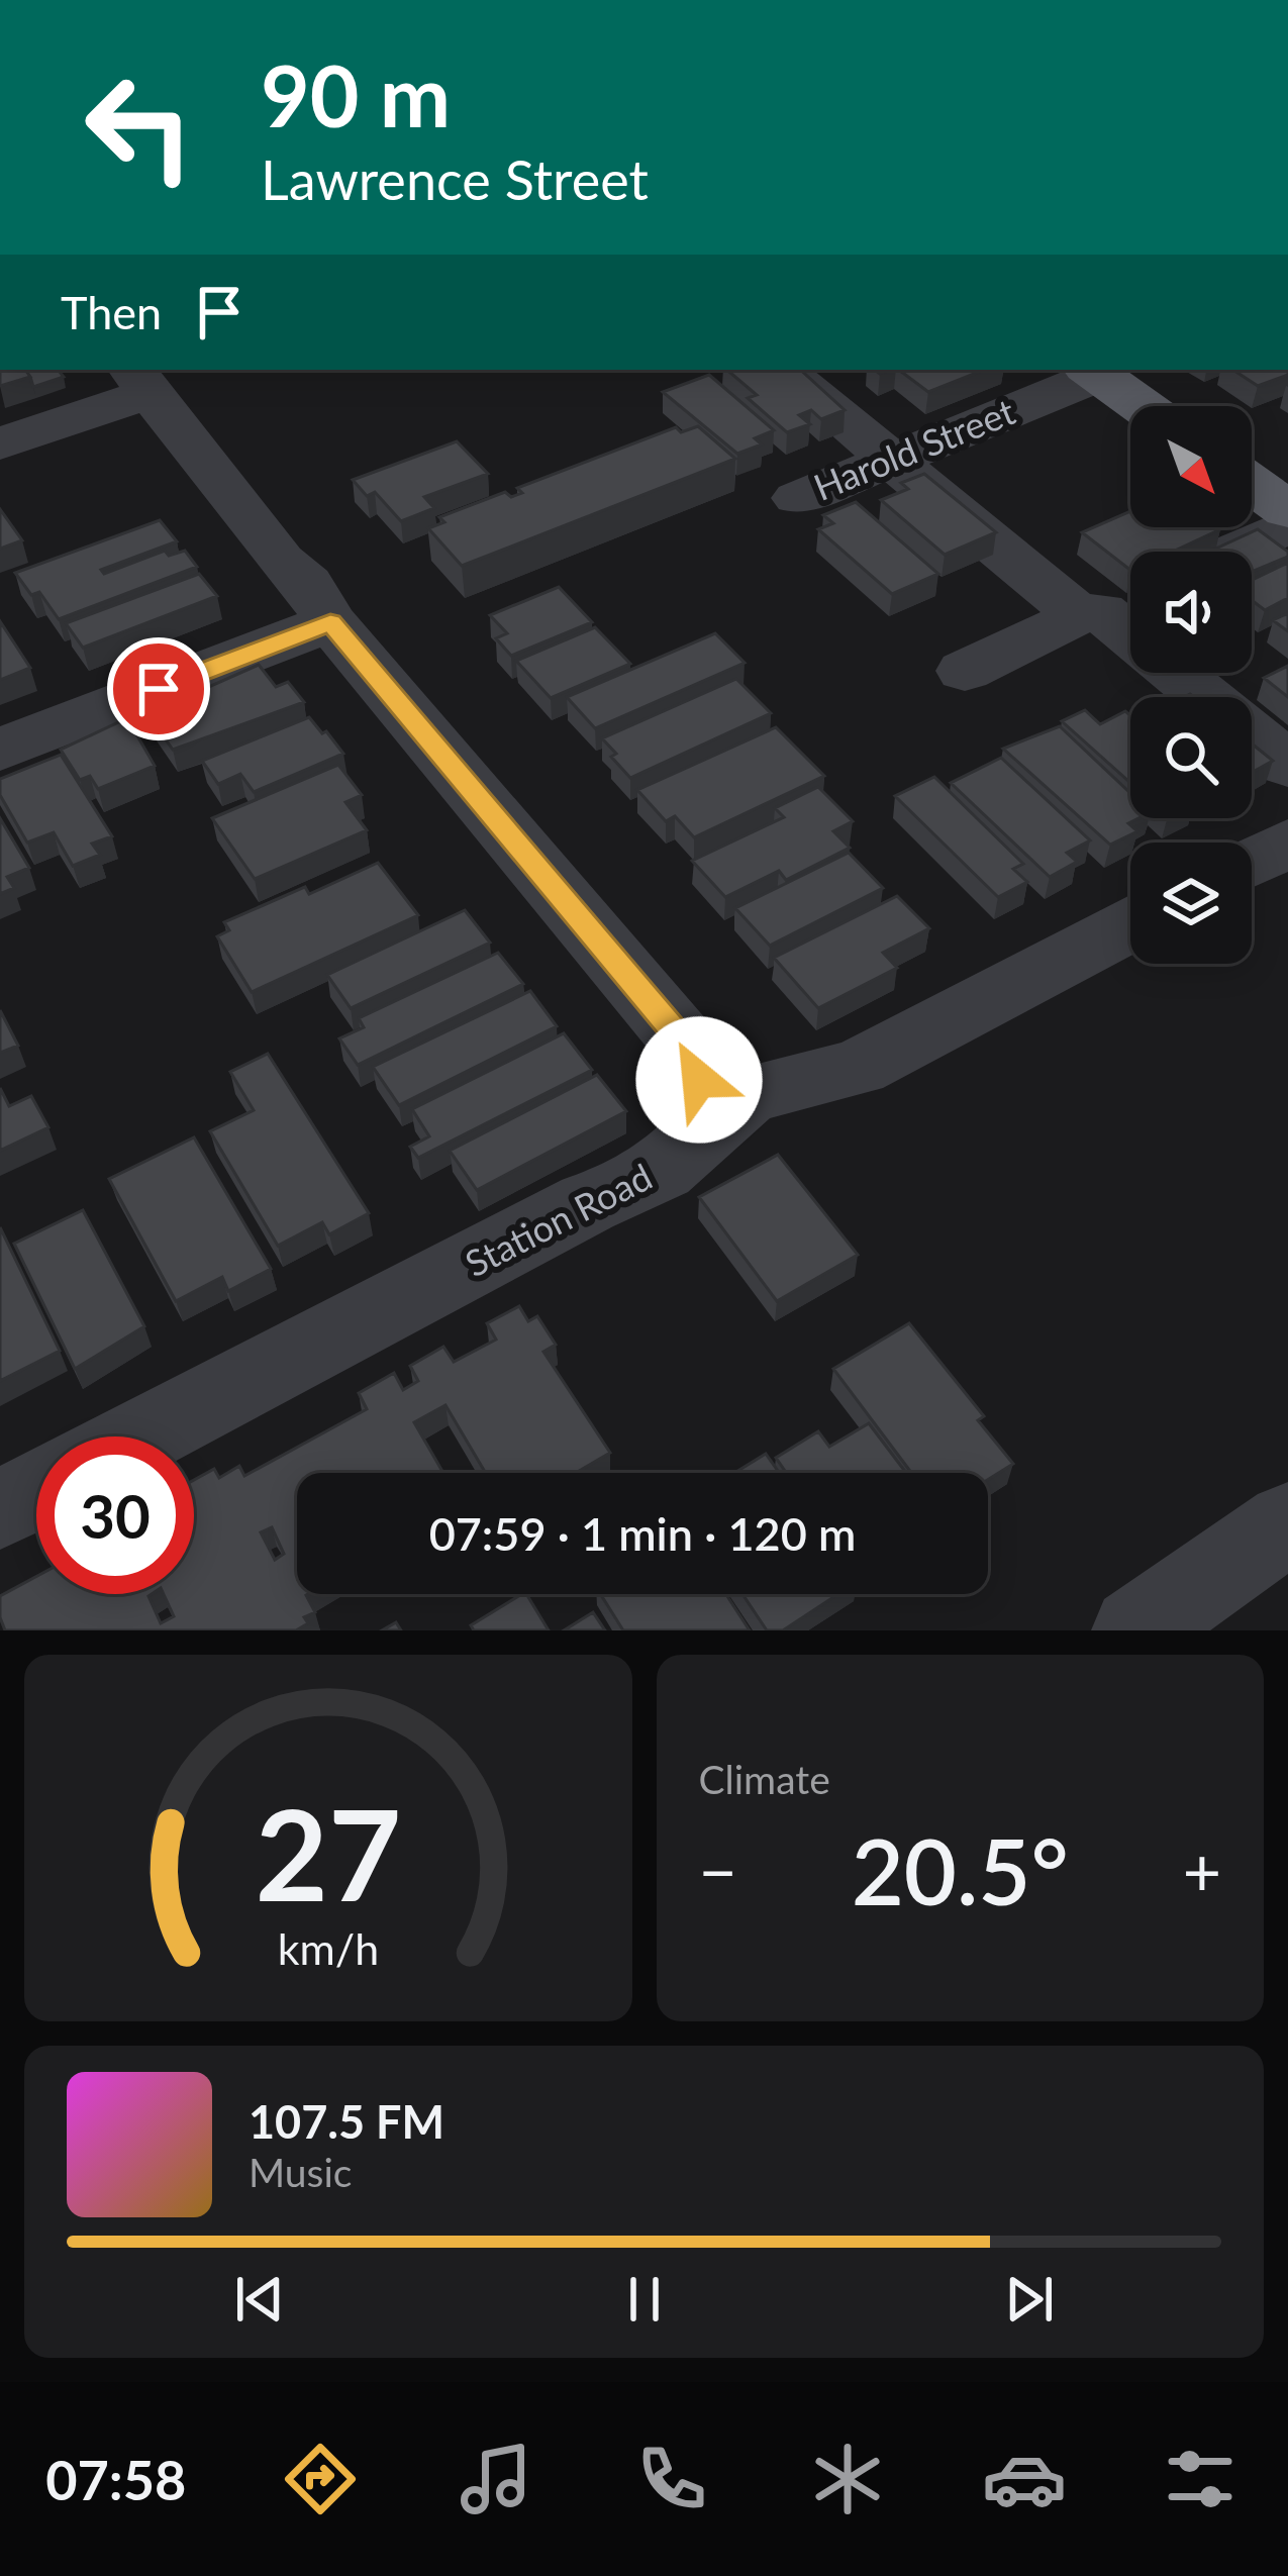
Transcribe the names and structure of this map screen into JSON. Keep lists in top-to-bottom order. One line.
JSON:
{"streets":{"street":["Harold Street","Station Road"]},"north":"bottom right","page":{"turn":["90 m","Lawrence Street"],"then":"Then","limit":"30","trip":"07:59 · 1 min · 120 m","tile":"Climate","heat":["−","20.5°","+"],"song":["107.5 FM","Music"],"tabs":"07:58","gauge":["27","km/h"]}}
